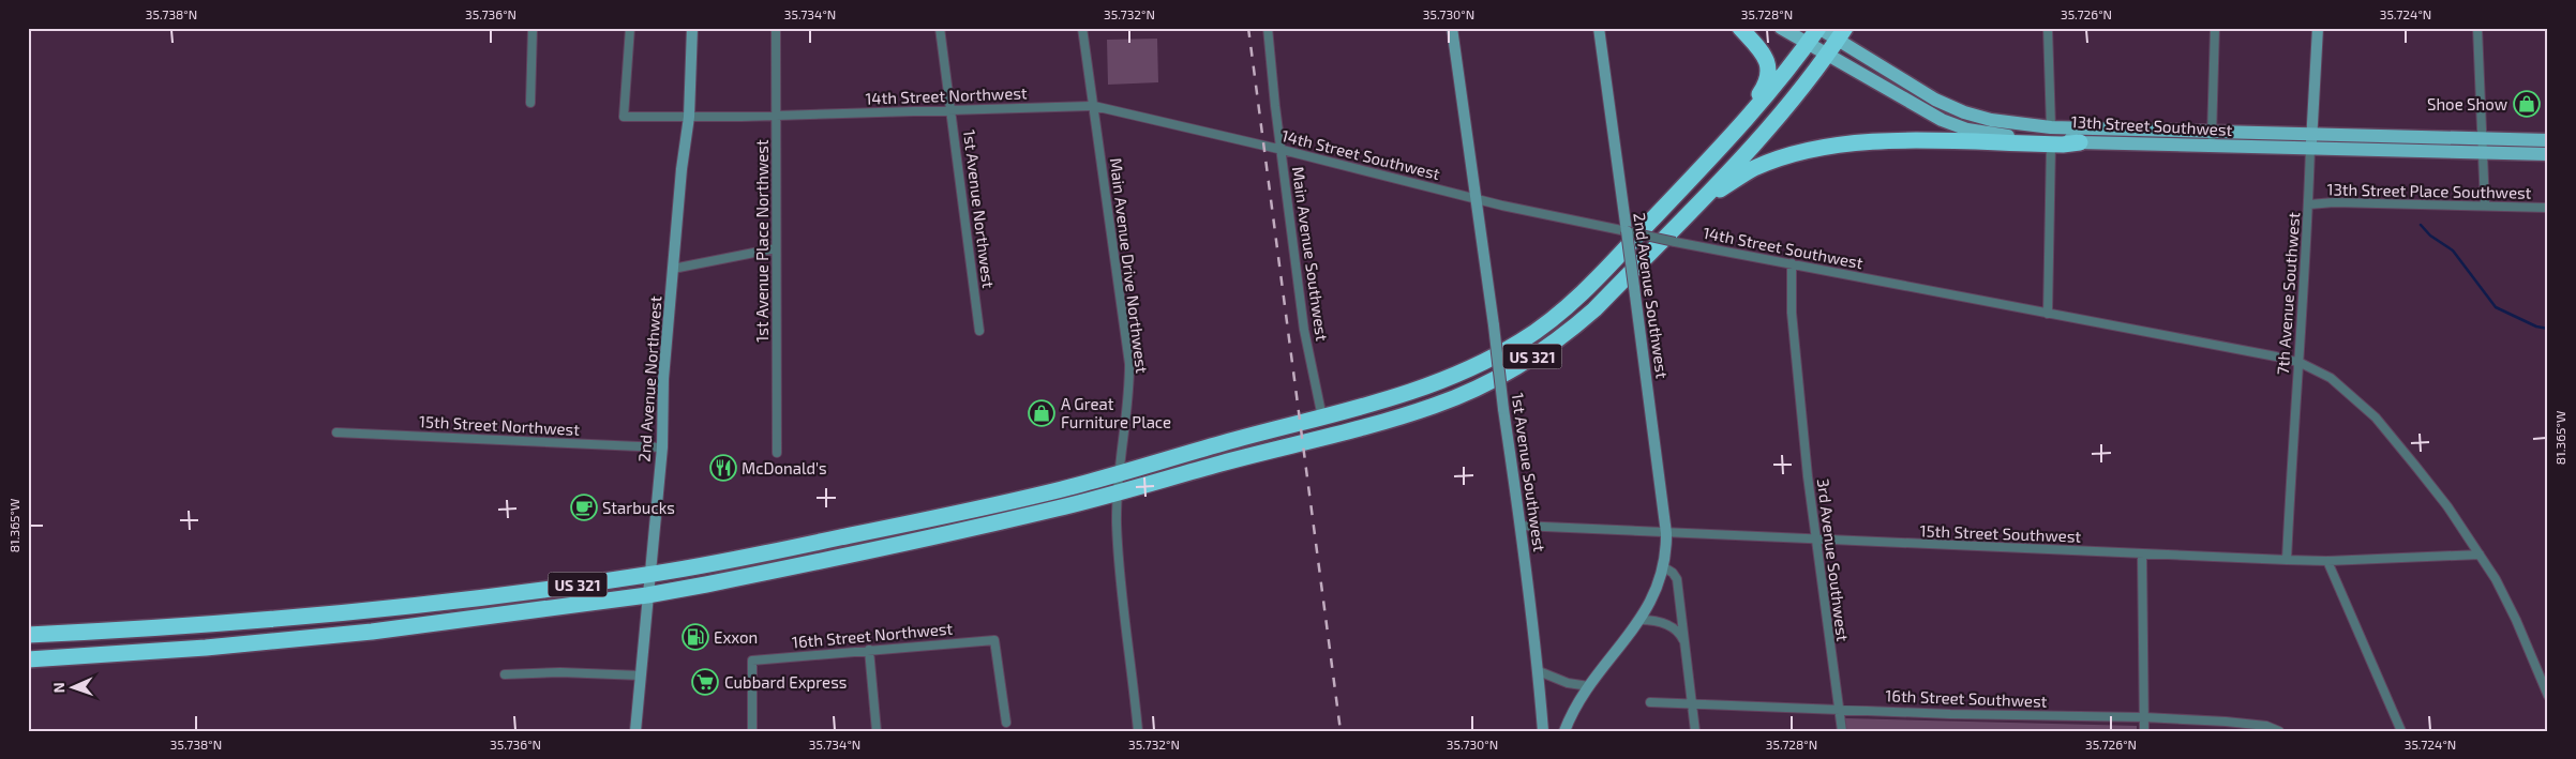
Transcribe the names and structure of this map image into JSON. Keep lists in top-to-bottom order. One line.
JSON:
{"streets":{"highway":["US 321"],"main road":["13th Street Southwest","7th Avenue Southwest","2nd Avenue Southwest","2nd Avenue Northwest","1st Avenue Southwest"],"street":["14th Street Northwest","14th Street Southwest","13th Street Place Southwest","1st Avenue Northwest","1st Avenue Place Northwest","Main Avenue Southwest","Main Avenue Drive Northwest","15th Street Northwest","15th Street Southwest","3rd Avenue Southwest","16th Street Northwest","16th Street Southwest"]},"crossings":[["14th Street Northwest","14th Street Southwest"],["14th Street Northwest","1st Avenue Northwest"],["14th Street Northwest","1st Avenue Place Northwest"],["14th Street Northwest","Main Avenue Drive Northwest"],["14th Street Northwest","2nd Avenue Northwest"],["13th Street Southwest","7th Avenue Southwest"],["13th Street Southwest","US 321"],["14th Street Southwest","Main Avenue Southwest"],["14th Street Southwest","7th Avenue Southwest"],["14th Street Southwest","2nd Avenue Southwest"],["14th Street Southwest","1st Avenue Southwest"],["14th Street Southwest","15th Street Southwest"],["14th Street Southwest","3rd Avenue Southwest"],["13th Street Place Southwest","7th Avenue Southwest"],["Main Avenue Southwest","US 321"],["Main Avenue Drive Northwest","US 321"],["7th Avenue Southwest","15th Street Southwest"],["2nd Avenue Southwest","15th Street Southwest"],["US 321","2nd Avenue Northwest"],["2nd Avenue Northwest","15th Street Northwest"],["1st Avenue Southwest","15th Street Southwest"],["15th Street Southwest","3rd Avenue Southwest"],["3rd Avenue Southwest","16th Street Southwest"]],"places":{"shop":["Shoe Show","A Great Furniture Place"],"restaurant":["McDonald's"],"cafe":["Starbucks"],"fuel station":["Exxon"],"supermarket":["Cubbard Express"]},"north":"left","coordinates":["35.738°N","35.736°N","35.734°N","35.732°N","35.730°N","35.728°N","35.726°N","35.724°N","81.365°W"]}
